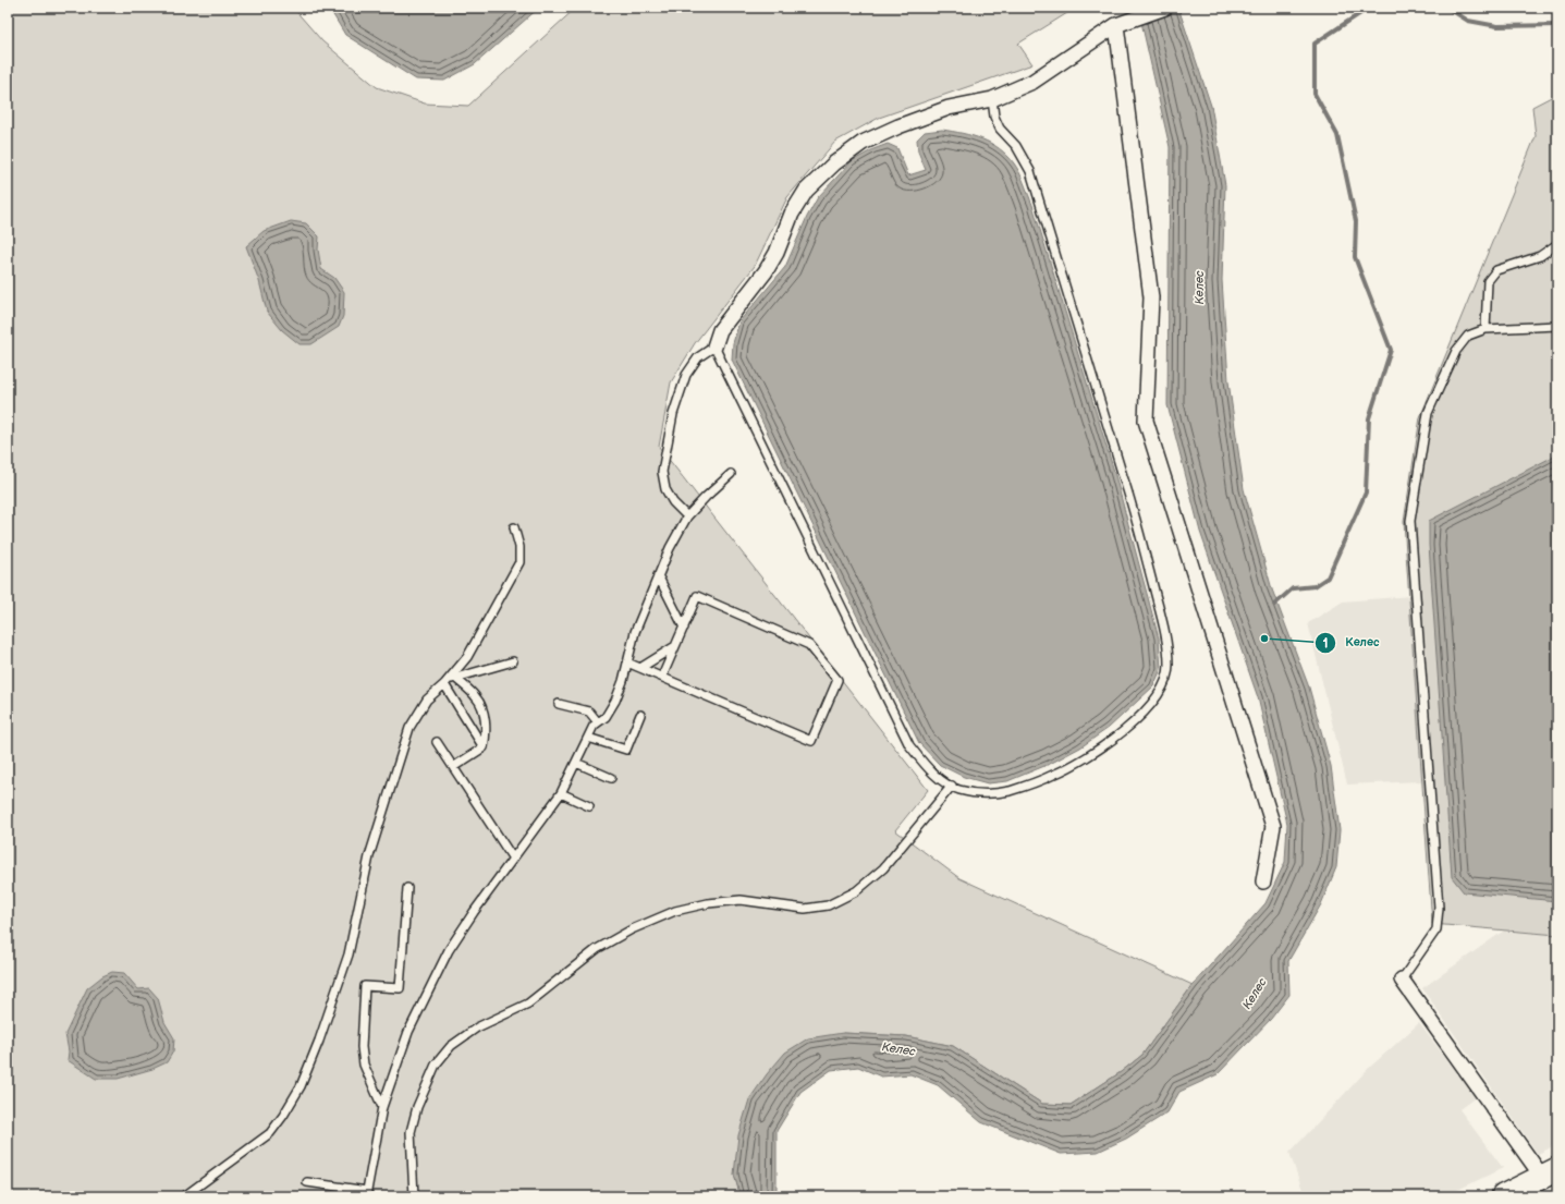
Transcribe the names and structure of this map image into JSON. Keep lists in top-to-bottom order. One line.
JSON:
{"water":["Келес"],"places":["Келес"]}
